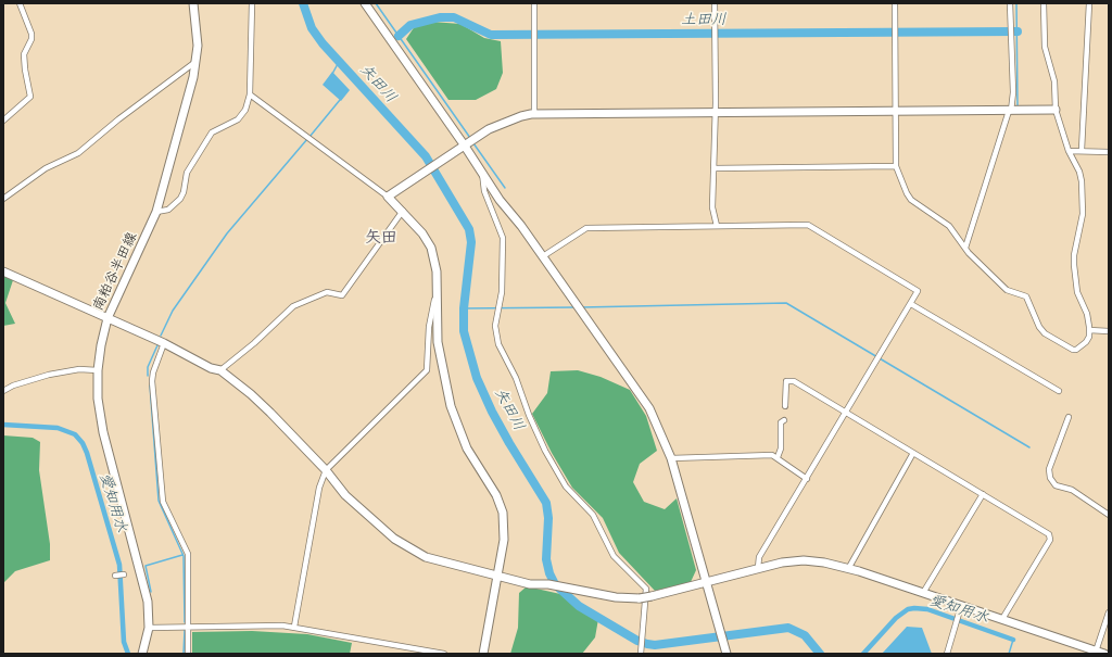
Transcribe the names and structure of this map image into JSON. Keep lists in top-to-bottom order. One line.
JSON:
{"streets":{"street":["南粕谷半田線"]},"districts":["矢田"],"water":["土田川","矢田川","愛知用水"]}
